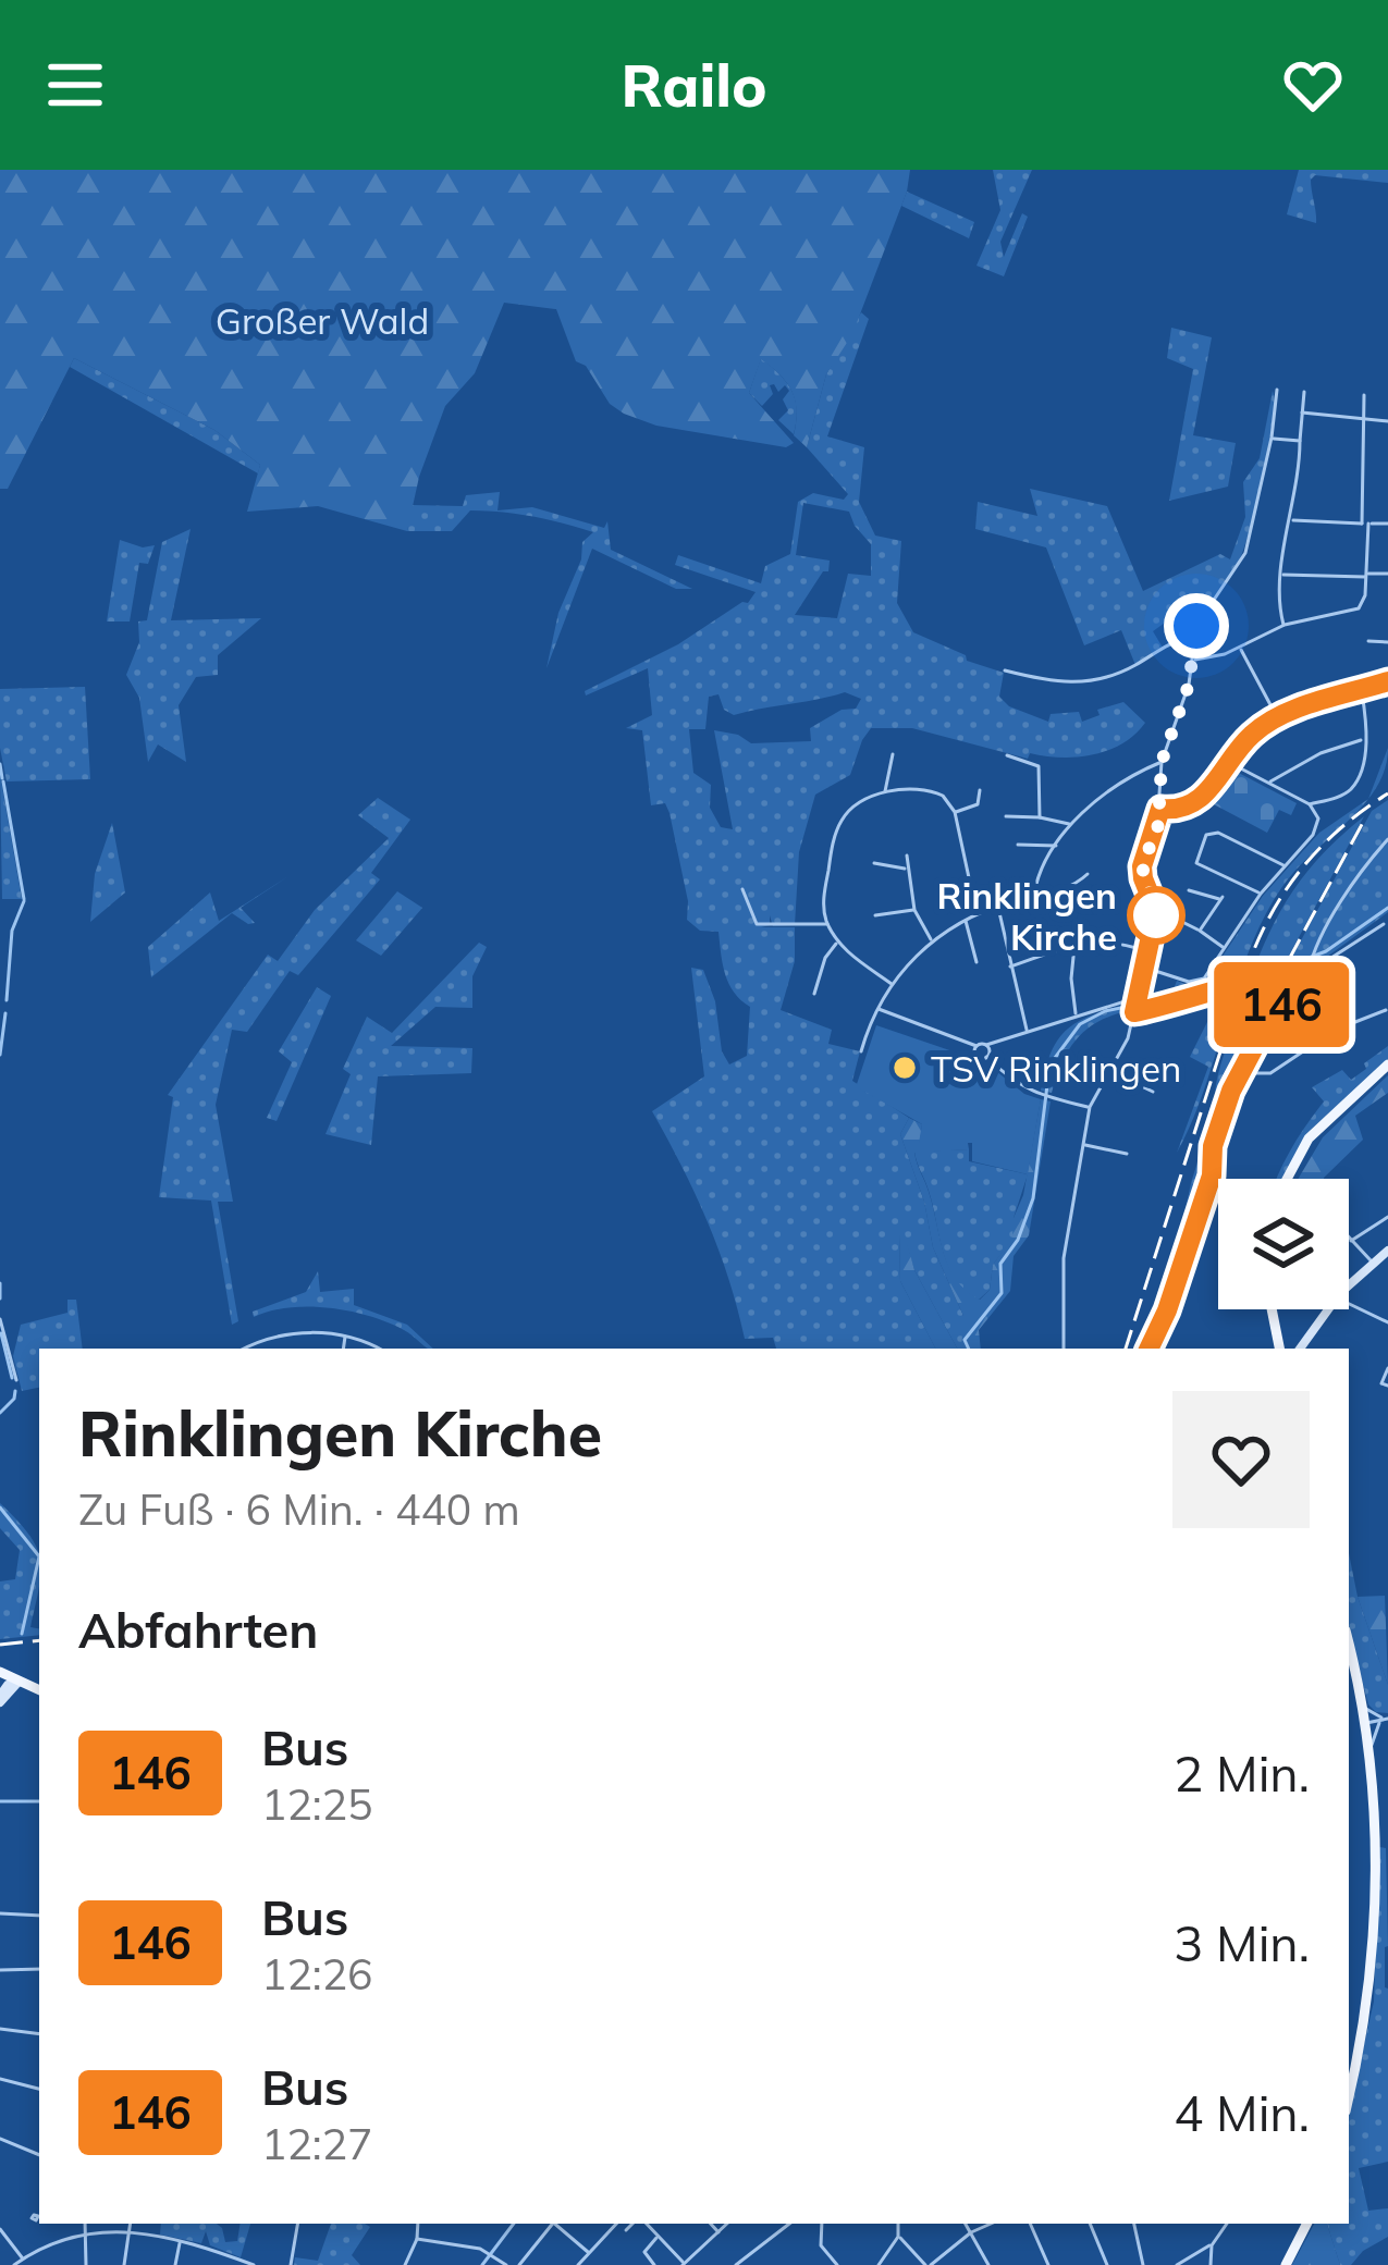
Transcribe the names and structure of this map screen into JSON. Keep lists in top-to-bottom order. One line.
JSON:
{"parks":["Großer Wald"],"places":["Rinklingen Kirche","TSV Rinklingen"],"lines":["bus line 146"],"page":{"header":"Railo","on_map":"146","heading":[["Rinklingen Kirche","Zu Fuß · 6 Min. · 440 m"],"Abfahrten"],"list":[{"mark":"146","name":"Bus","note":"12:25","value":"2 Min."},{"mark":"146","name":"Bus","note":"12:26","value":"3 Min."},{"mark":"146","name":"Bus","note":"12:27","value":"4 Min."}]}}
